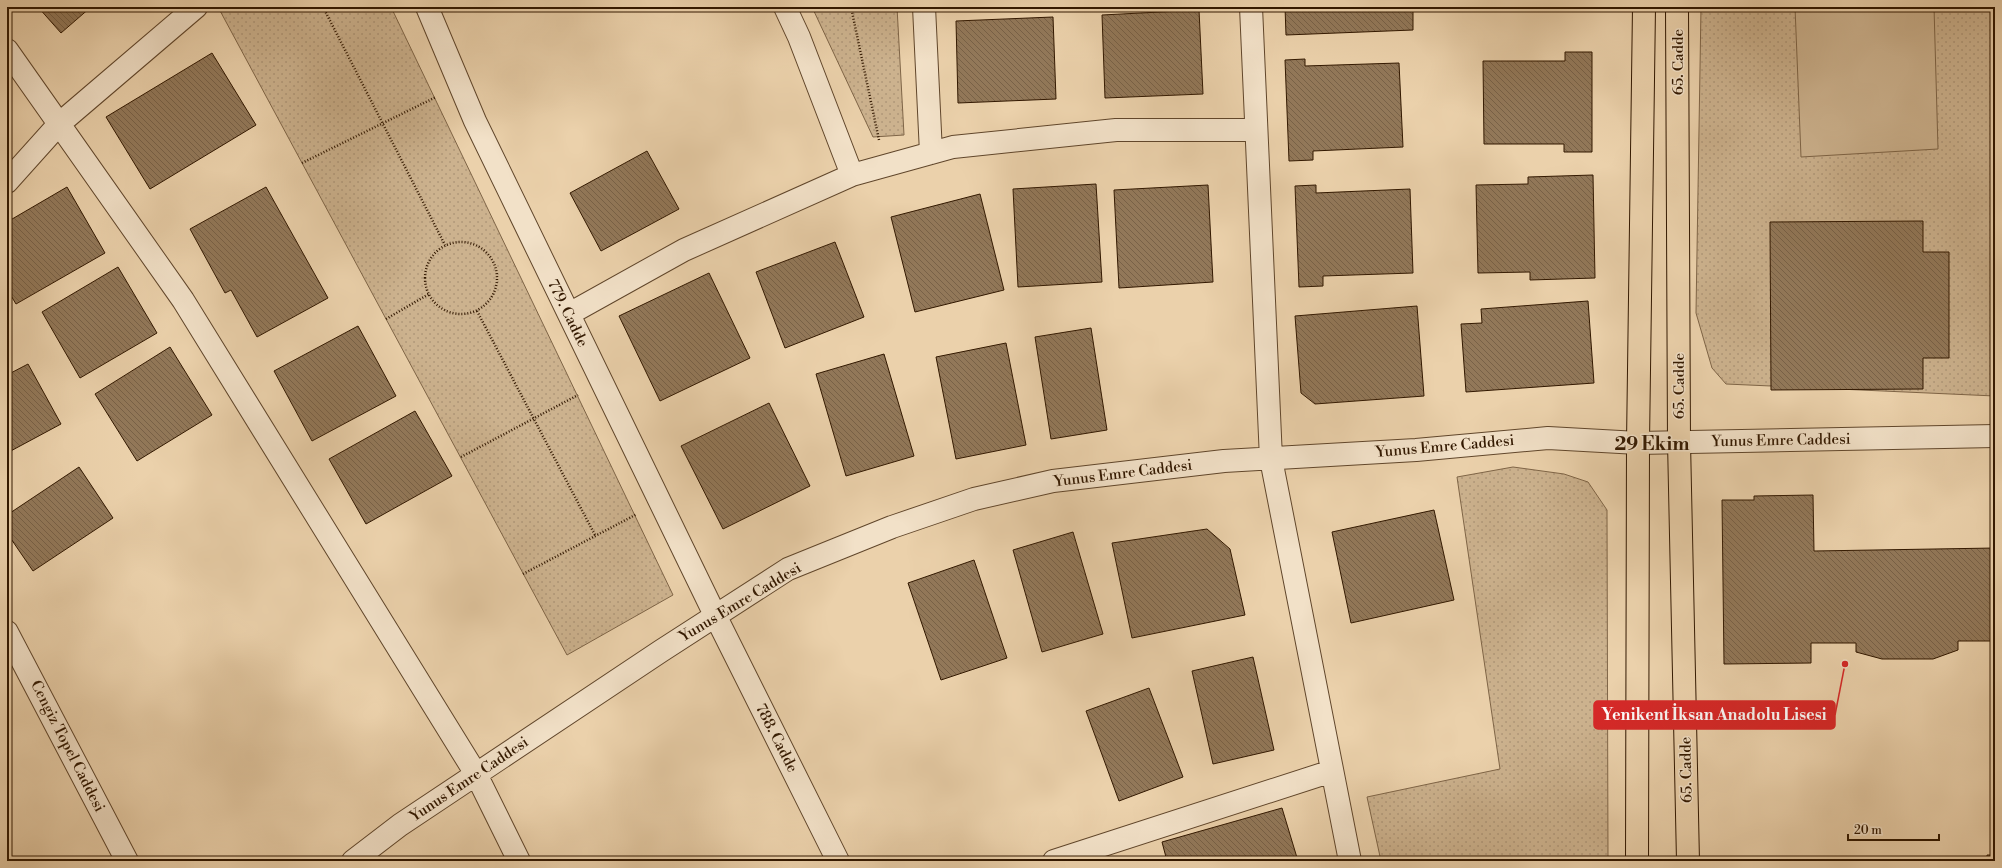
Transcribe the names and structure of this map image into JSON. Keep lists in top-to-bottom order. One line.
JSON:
{"streets":{"main road":["65. Cadde"],"street":["779. Cadde","Yunus Emre Caddesi","788. Cadde","Cengiz Topel Caddesi"]},"crossings":[["65. Cadde","Yunus Emre Caddesi"],["779. Cadde","Yunus Emre Caddesi"],["779. Cadde","788. Cadde"],["Yunus Emre Caddesi","788. Cadde"]],"districts":["29 Ekim"],"places":["Yenikent İksan Anadolu Lisesi"],"scale_bar":"20 m"}
